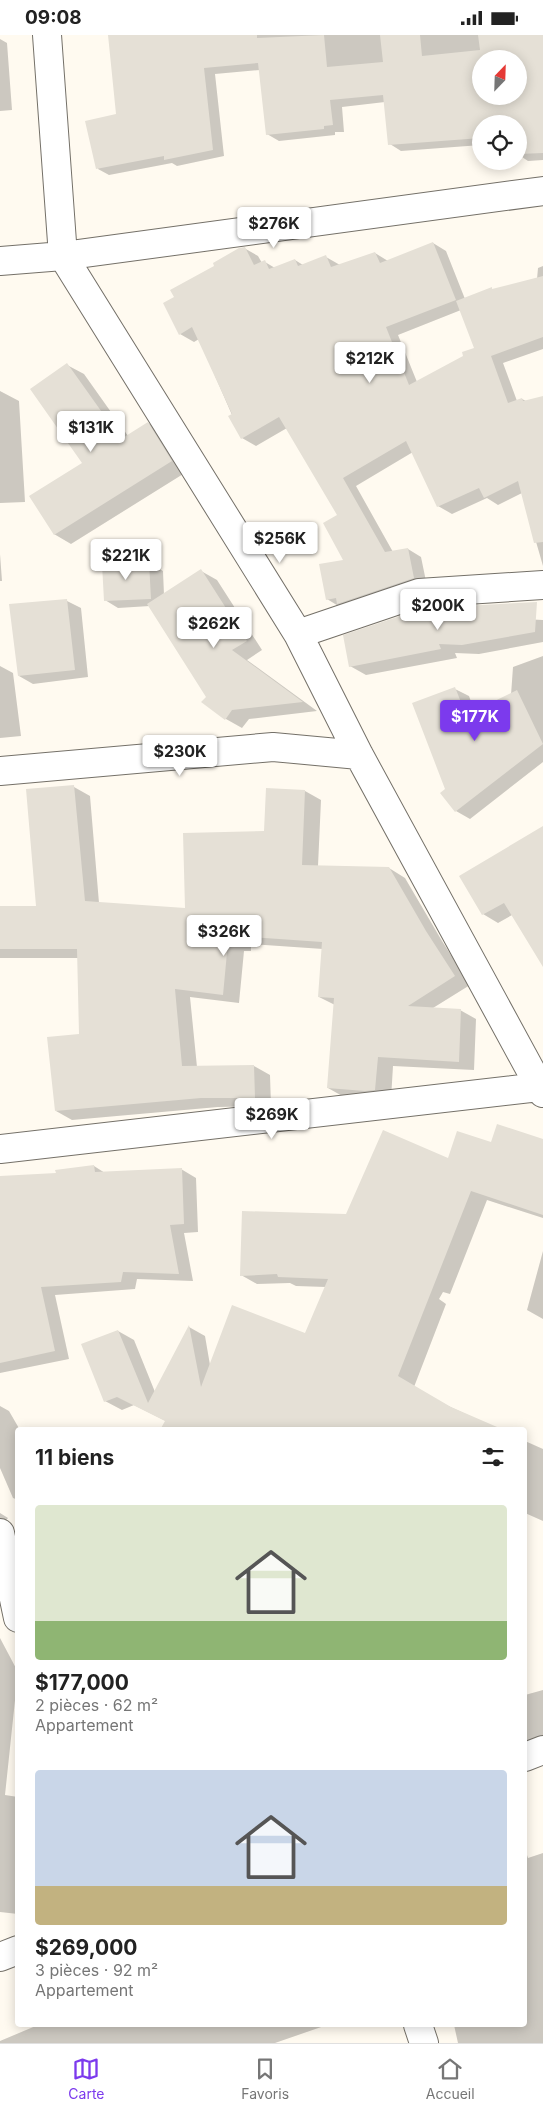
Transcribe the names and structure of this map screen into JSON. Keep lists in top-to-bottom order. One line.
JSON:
{"north":"top right","page":{"status":"09:08","price":["$276K","$212K","$131K","$256K","$221K","$200K","$262K","$177K","$230K","$326K","$269K"],"heading":"11 biens","list":[{"name":"$177,000","note":"2 pièces · 62 m² · Appartement"},{"name":"$269,000","note":"3 pièces · 92 m² · Appartement"}],"tabs":["Carte","Favoris","Accueil"]}}
